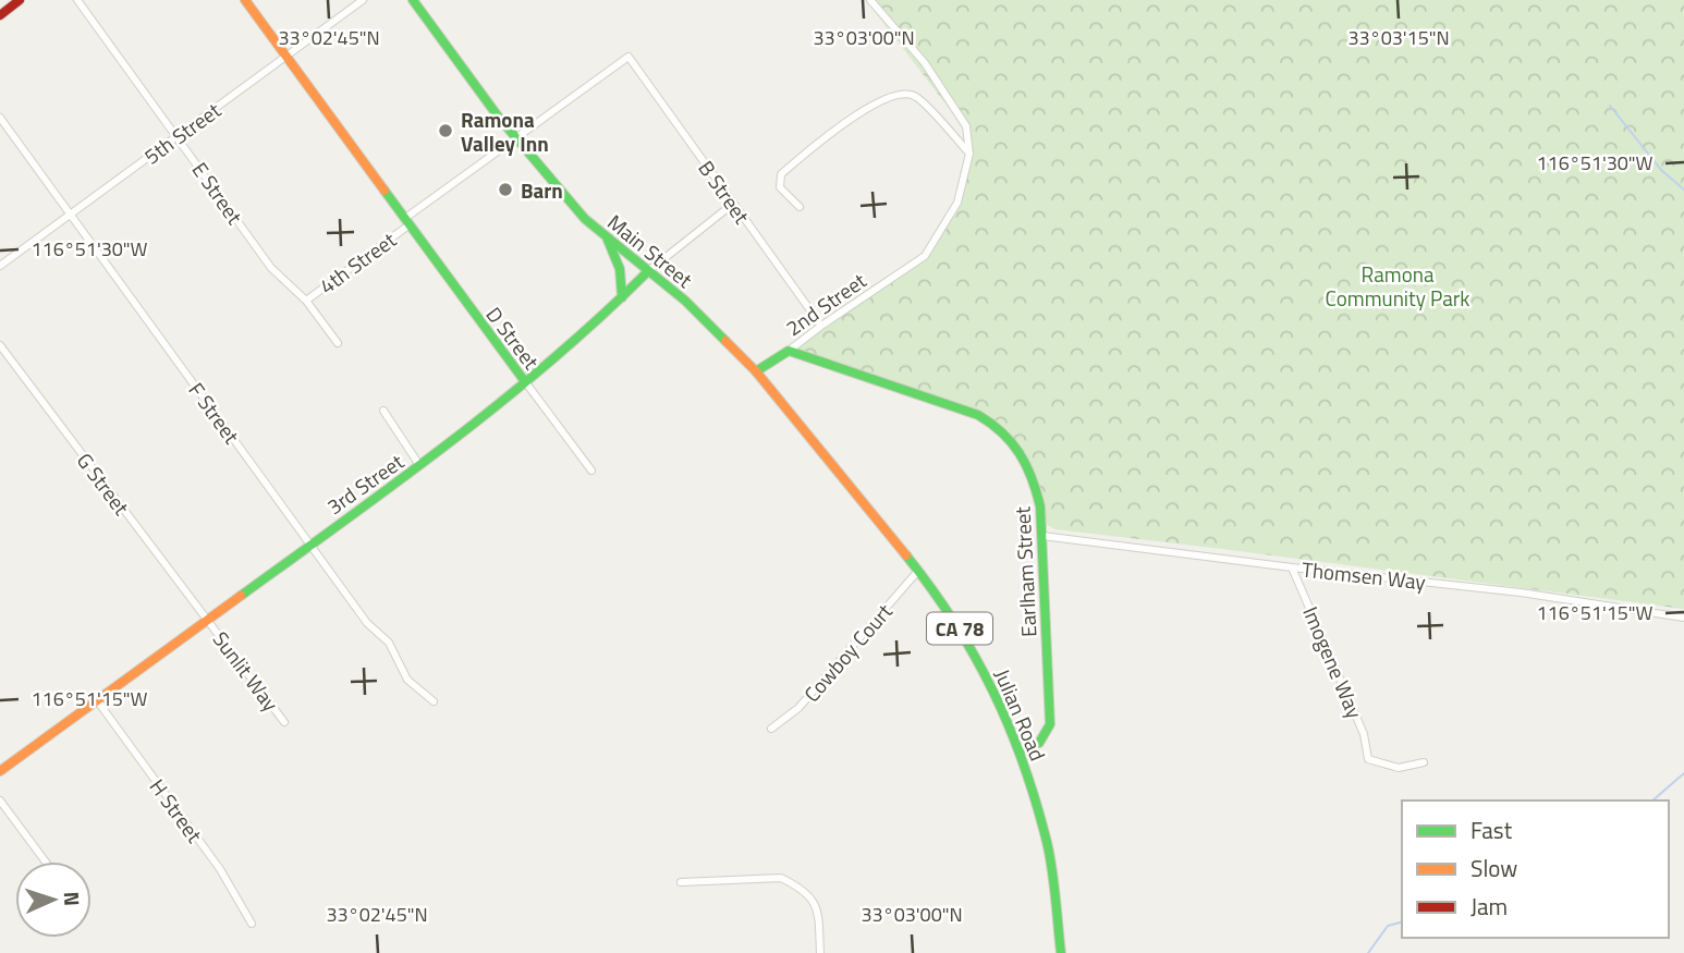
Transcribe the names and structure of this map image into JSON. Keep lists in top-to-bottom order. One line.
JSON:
{"streets":{"main road":["Main Street","2nd Street","D Street","3rd Street","Earlham Street","CA 78","Julian Road"],"street":["5th Street","B Street","E Street","4th Street","F Street","G Street","Thomsen Way","Cowboy Court","Imogene Way","Sunlit Way","H Street"]},"crossings":[["5th Street","E Street"],["5th Street","D Street"],["5th Street","F Street"],["B Street","4th Street"],["B Street","2nd Street"],["B Street","3rd Street"],["E Street","4th Street"],["Main Street","4th Street"],["Main Street","2nd Street"],["Main Street","3rd Street"],["Main Street","Julian Road"],["4th Street","D Street"],["2nd Street","Earlham Street"],["D Street","3rd Street"],["F Street","3rd Street"],["G Street","3rd Street"],["G Street","Sunlit Way"],["3rd Street","Sunlit Way"],["3rd Street","H Street"],["Earlham Street","Thomsen Way"],["Earlham Street","Julian Road"],["Thomsen Way","Imogene Way"],["Cowboy Court","Julian Road"]],"parks":["Ramona Community Park"],"places":["Ramona Valley Inn","Barn"],"legend":["Fast","Slow","Jam"],"north":"right","coordinates":["33°02'45\"N","33°03'00\"N","33°03'15\"N","116°51'30\"W","116°51'15\"W"]}
